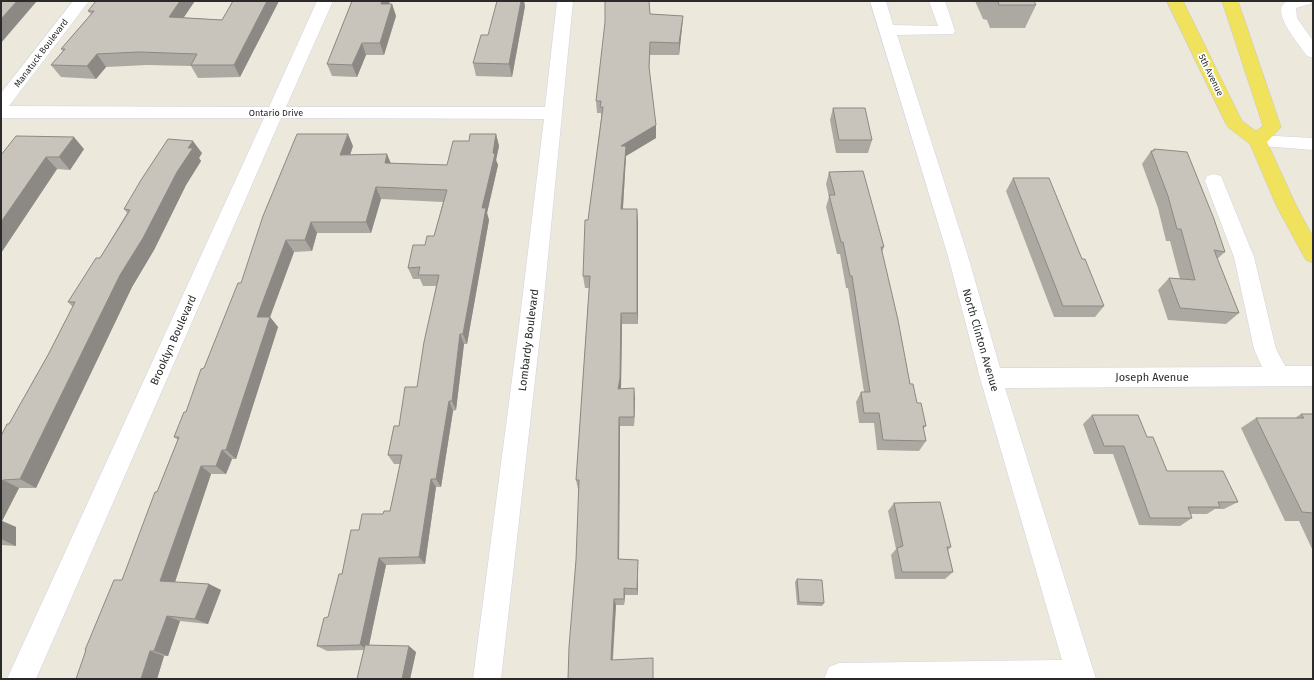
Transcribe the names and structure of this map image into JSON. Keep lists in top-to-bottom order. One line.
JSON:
{"streets":{"main road":["5th Avenue"],"street":["Manatuck Boulevard","Ontario Drive","Brooklyn Boulevard","Lombardy Boulevard","North Clinton Avenue","Joseph Avenue"]},"crossings":[["Ontario Drive","Brooklyn Boulevard"],["Ontario Drive","Lombardy Boulevard"],["North Clinton Avenue","Joseph Avenue"]]}
